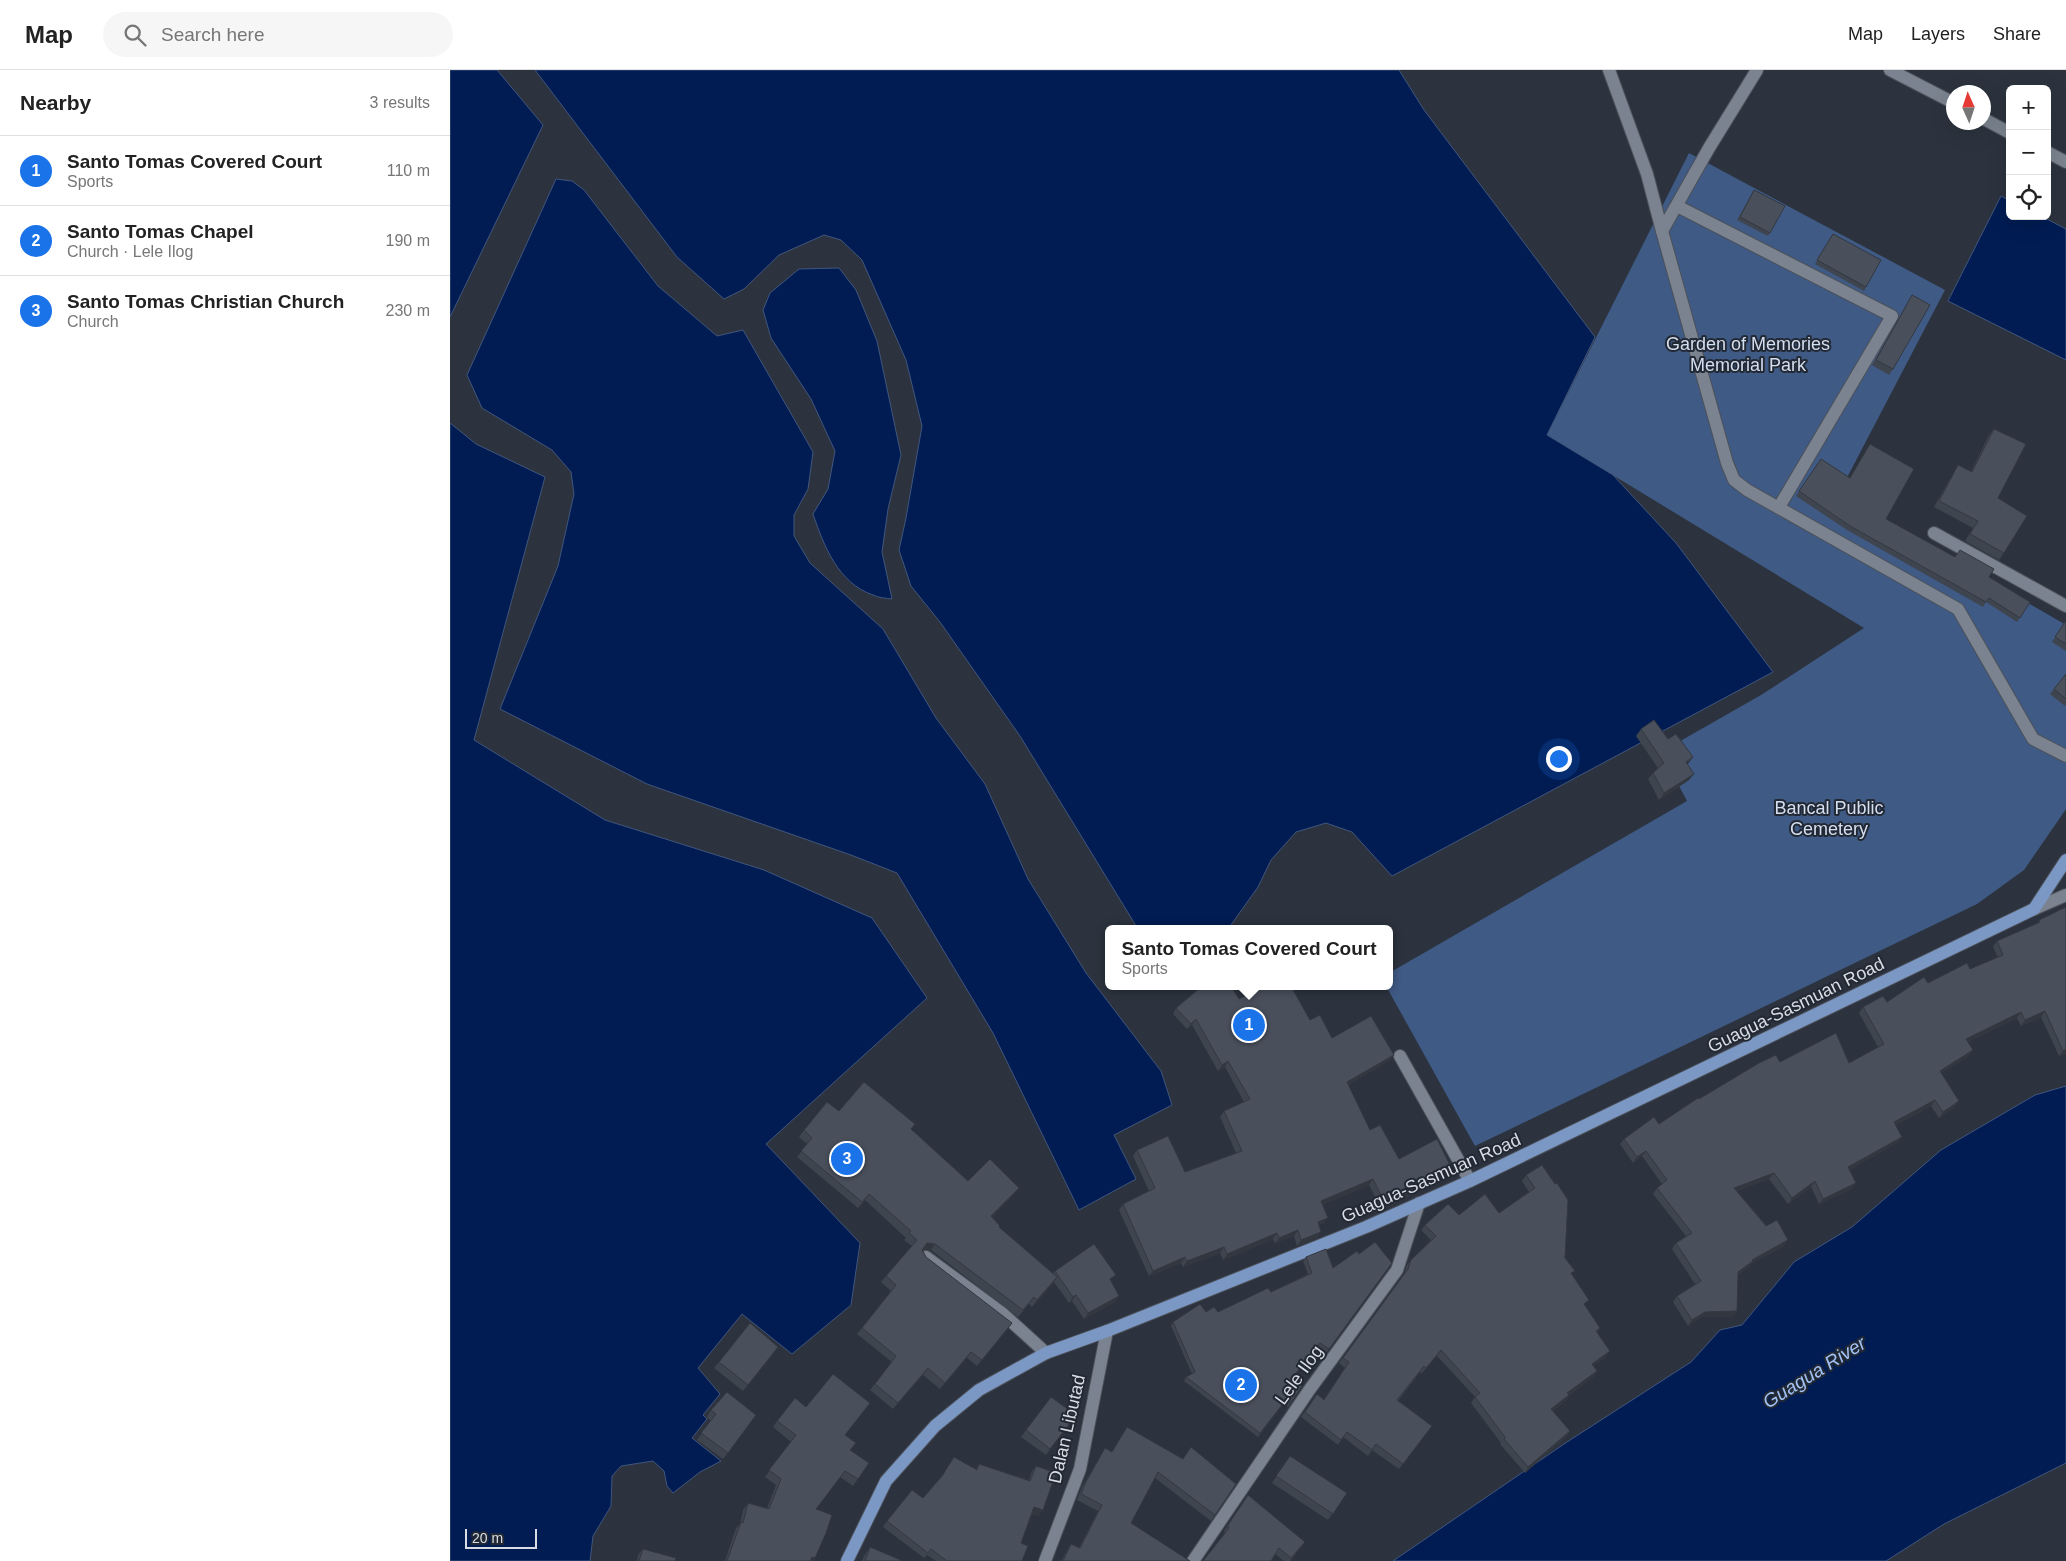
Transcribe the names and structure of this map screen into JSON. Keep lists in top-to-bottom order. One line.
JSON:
{"streets":{"main road":["Guagua-Sasmuan Road"],"street":["Lele Ilog","Dalan Libutad"]},"crossings":[["Guagua-Sasmuan Road","Lele Ilog"],["Guagua-Sasmuan Road","Dalan Libutad"]],"water":["Guagua River"],"parks":["Garden of Memories Memorial Park","Bancal Public Cemetery"],"scale_bar":"20 m","north":"top","page":{"header":"Map","search":"Search here","nav":["Map","Layers","Share"],"heading":["Nearby","3 results"],"map_buttons":["+","−"],"list":[{"mark":"1","name":"Santo Tomas Covered Court","note":"Sports","value":"110 m"},{"mark":"2","name":"Santo Tomas Chapel","note":"Church · Lele Ilog","value":"190 m"},{"mark":"3","name":"Santo Tomas Christian Church","note":"Church","value":"230 m"}],"popup":["Santo Tomas Covered Court","Sports"],"pins":["1","3","2"],"scale":"20 m"}}
